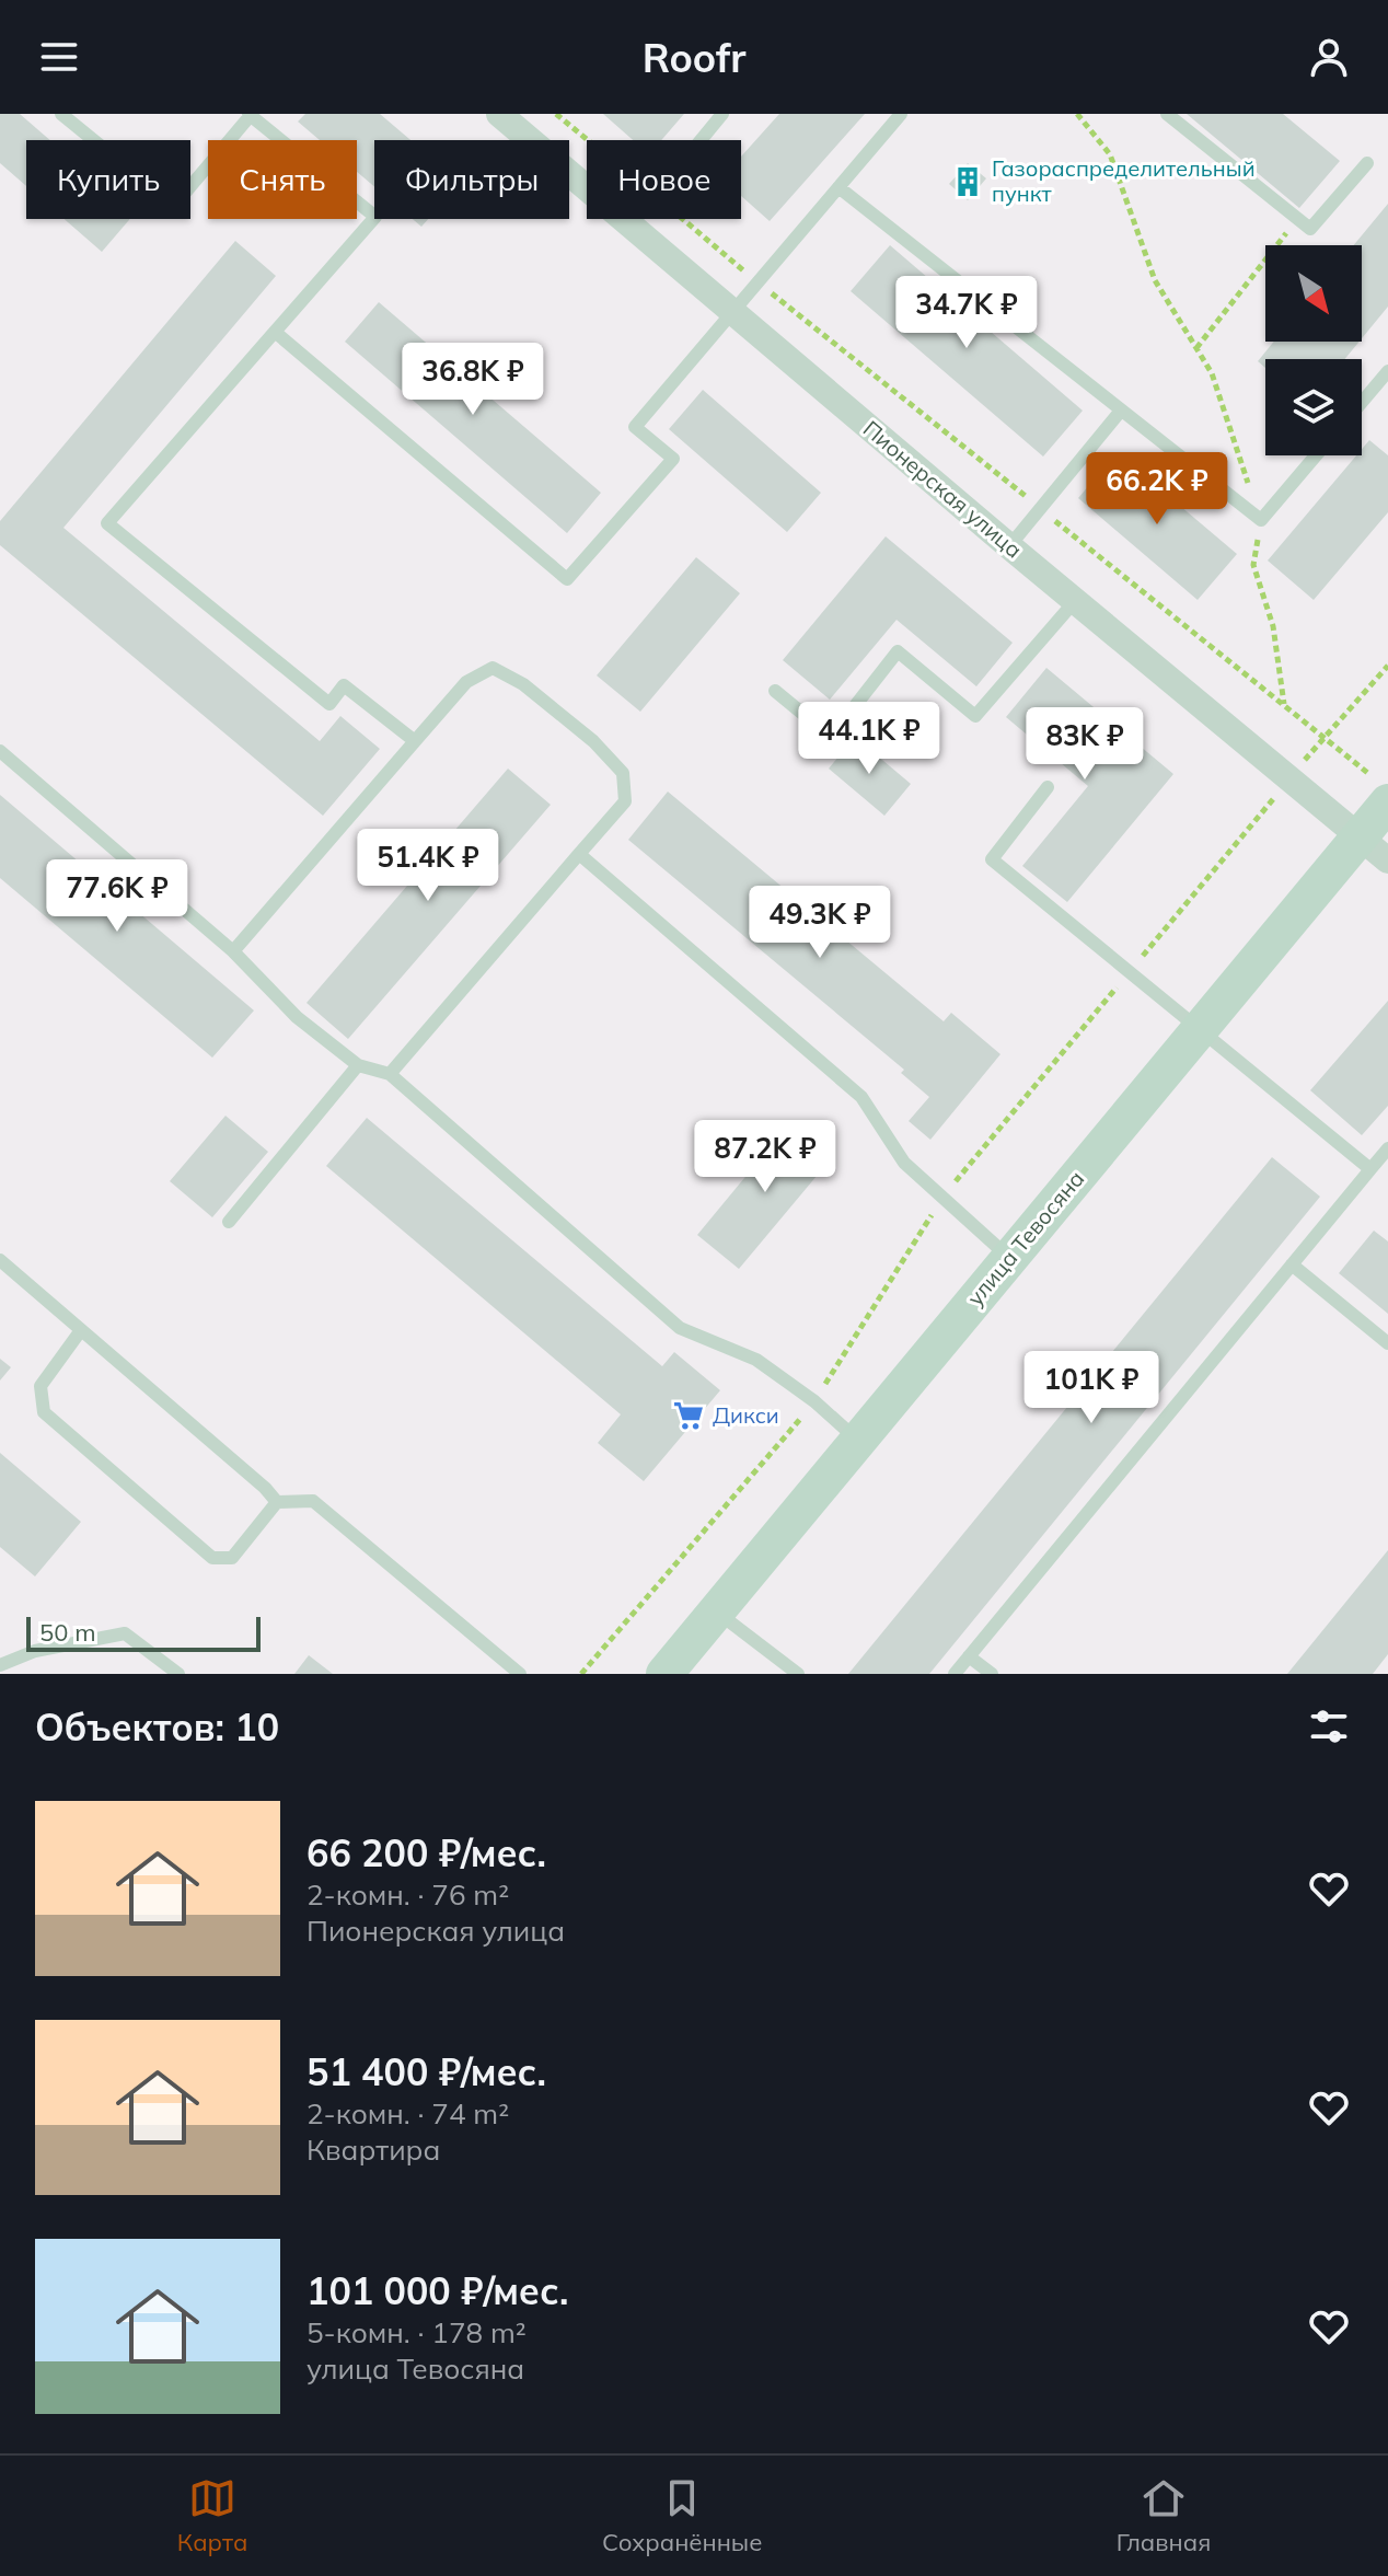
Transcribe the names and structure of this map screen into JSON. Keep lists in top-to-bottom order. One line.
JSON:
{"streets":{"main road":["улица Тевосяна"],"street":["Пионерская улица"]},"crossings":[["Пионерская улица","улица Тевосяна"]],"places":{"building":["Газораспределительный пункт"],"supermarket":["Дикси"]},"scale_bar":"50 m","north":"bottom right","page":{"header":"Roofr","chip":["Купить","Снять","Фильтры","Новое"],"price":["34.7K ₽","36.8K ₽","66.2K ₽","44.1K ₽","83K ₽","51.4K ₽","77.6K ₽","49.3K ₽","87.2K ₽","101K ₽"],"scale":"50 m","heading":"Объектов: 10","list":[{"name":"66 200 ₽/мес.","note":"2-комн. · 76 m² · Пионерская улица"},{"name":"51 400 ₽/мес.","note":"2-комн. · 74 m² · Квартира"},{"name":"101 000 ₽/мес.","note":"5-комн. · 178 m² · улица Тевосяна"}],"tabs":["Карта","Сохранённые","Главная"]}}
